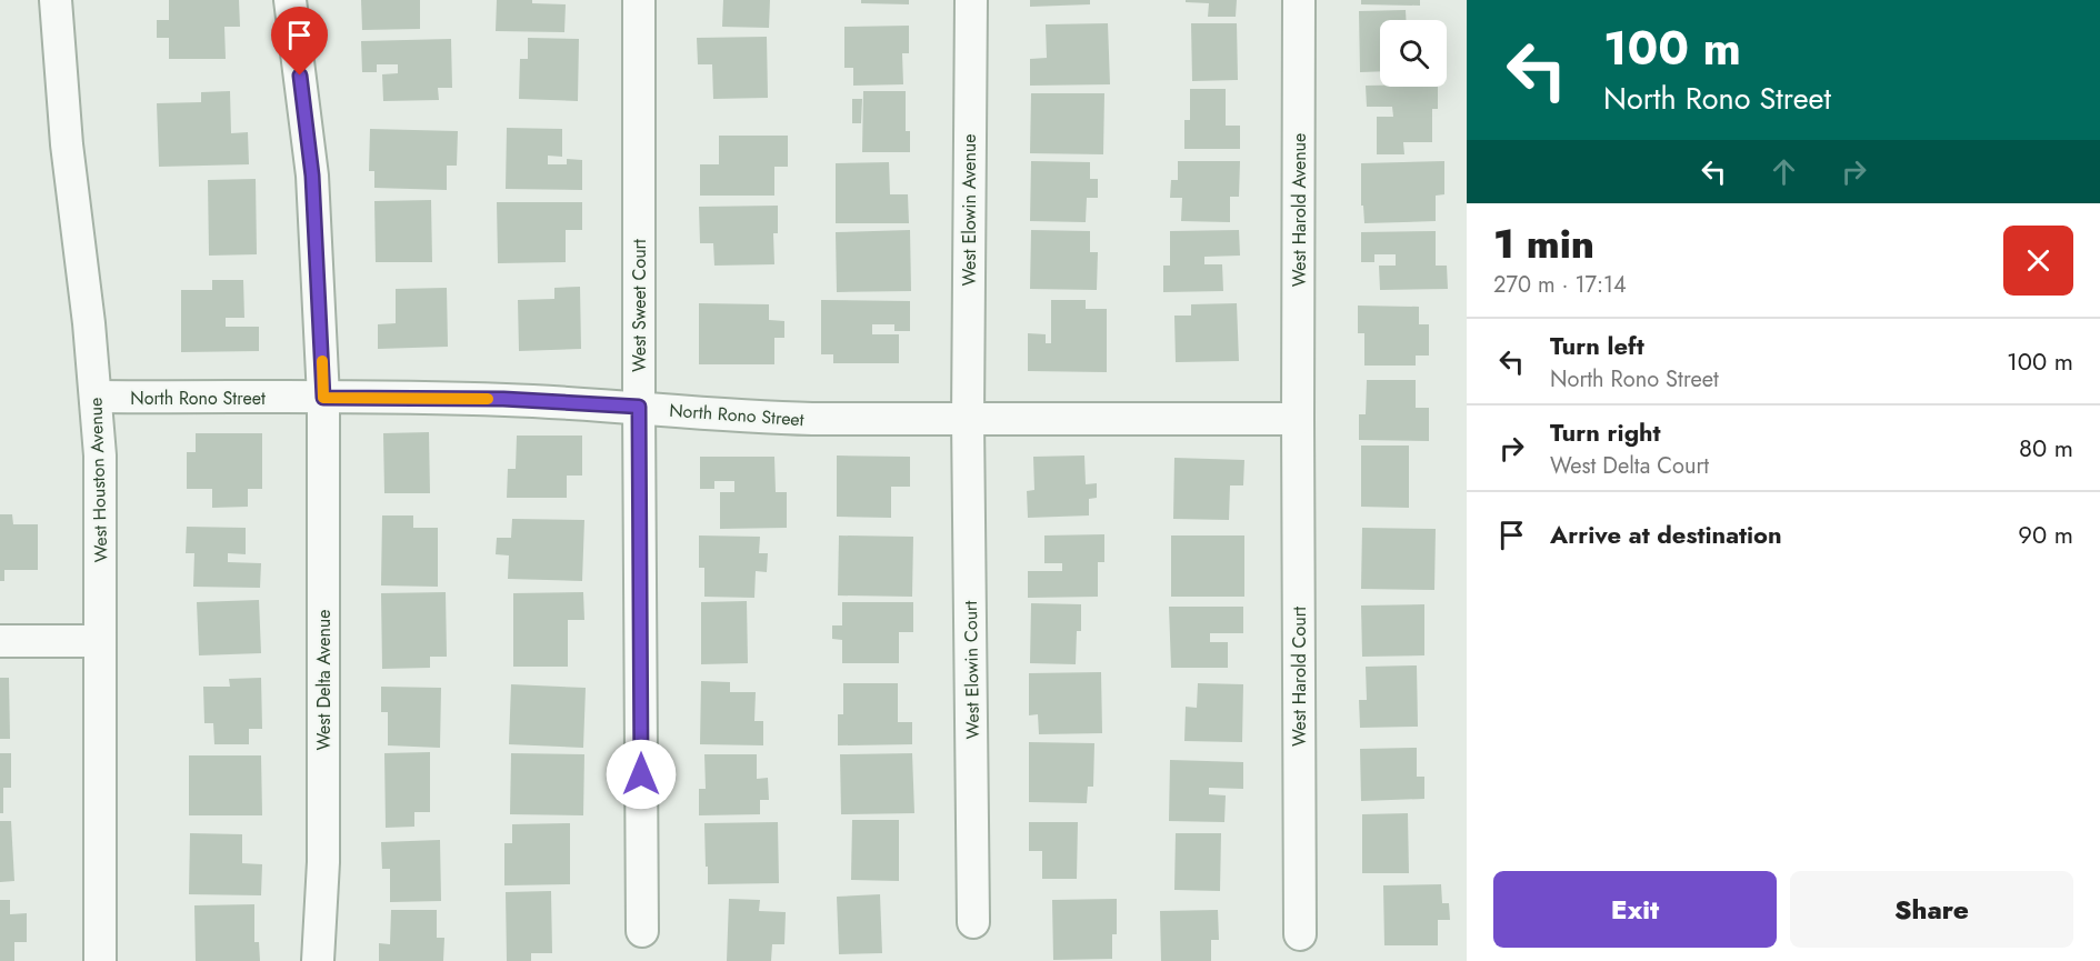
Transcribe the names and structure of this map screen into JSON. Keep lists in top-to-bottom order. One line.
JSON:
{"streets":{"street":["West Elowin Avenue","West Harold Avenue","West Sweet Court","North Rono Street","West Houston Avenue","West Elowin Court","West Harold Court","West Delta Avenue"]},"crossings":[["West Elowin Avenue","North Rono Street"],["West Elowin Avenue","West Elowin Court"],["West Harold Avenue","North Rono Street"],["West Harold Avenue","West Harold Court"],["West Sweet Court","North Rono Street"],["North Rono Street","West Houston Avenue"],["North Rono Street","West Elowin Court"],["North Rono Street","West Harold Court"],["North Rono Street","West Delta Avenue"]],"page":{"turn":["100 m","North Rono Street"],"heading":["1 min","270 m · 17:14"],"list":[{"name":"Turn left","note":"North Rono Street","value":"100 m"},{"name":"Turn right","note":"West Delta Court","value":"80 m"},{"name":"Arrive at destination","value":"90 m"}],"buttons":["Exit","Share"]}}
